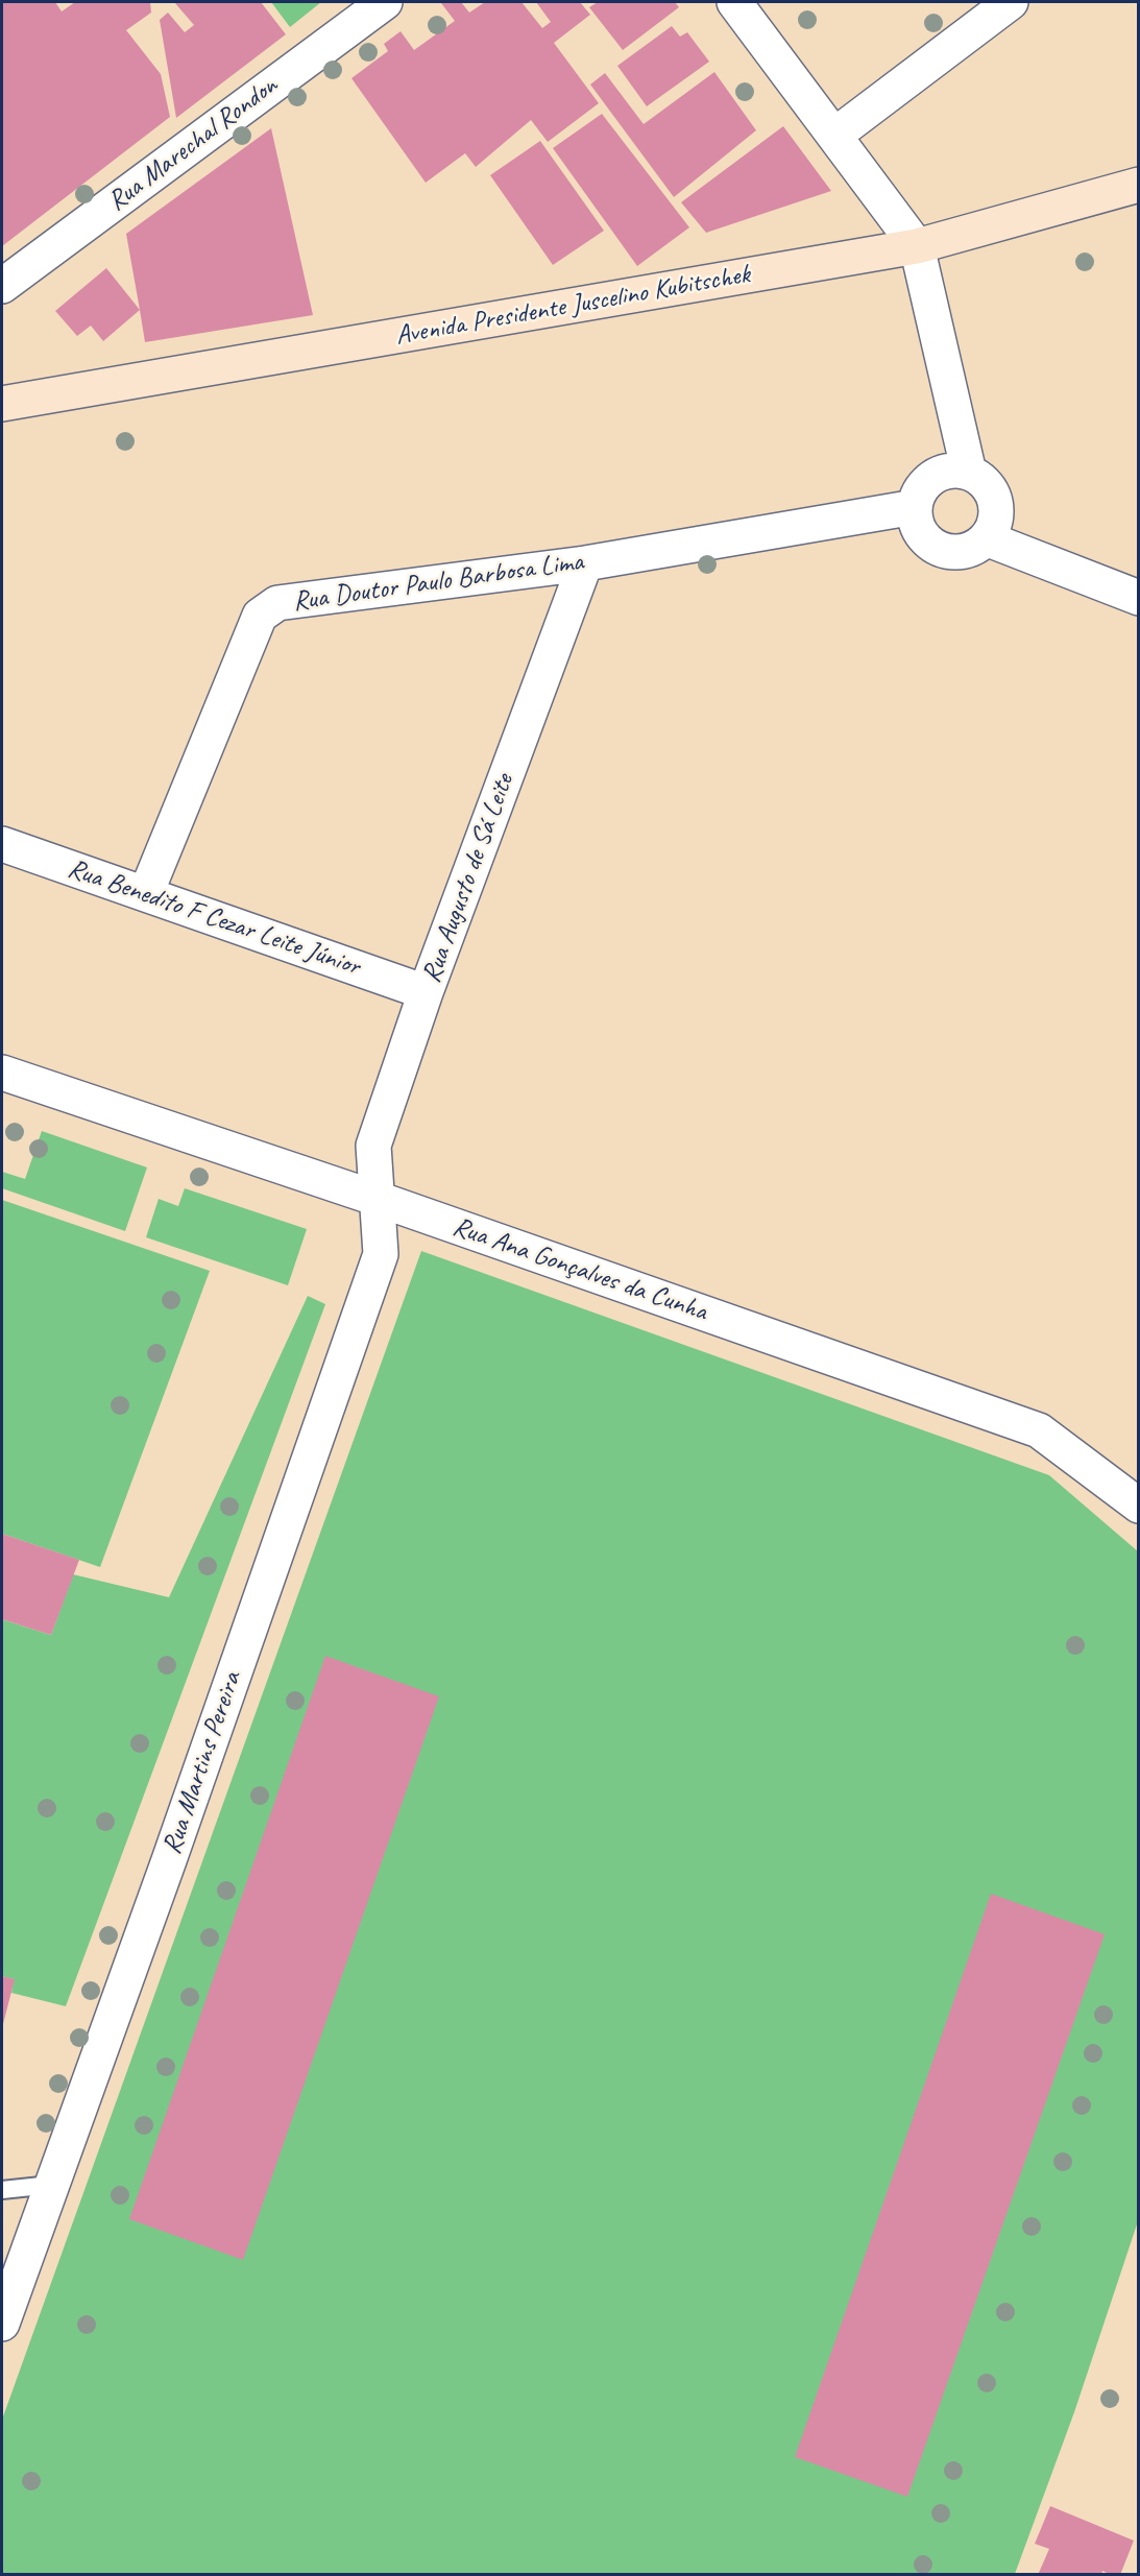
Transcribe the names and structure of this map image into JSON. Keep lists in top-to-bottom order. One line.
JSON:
{"streets":{"main road":["Avenida Presidente Juscelino Kubitschek"],"street":["Rua Marechal Rondon","Rua Doutor Paulo Barbosa Lima","Rua Augusto de Sá Leite","Rua Benedito F Cezar Leite Júnior","Rua Ana Gonçalves da Cunha","Rua Martins Pereira"]},"crossings":[["Rua Doutor Paulo Barbosa Lima","Rua Augusto de Sá Leite"],["Rua Doutor Paulo Barbosa Lima","Rua Benedito F Cezar Leite Júnior"],["Rua Augusto de Sá Leite","Rua Benedito F Cezar Leite Júnior"],["Rua Augusto de Sá Leite","Rua Ana Gonçalves da Cunha"],["Rua Augusto de Sá Leite","Rua Martins Pereira"],["Rua Ana Gonçalves da Cunha","Rua Martins Pereira"]]}
